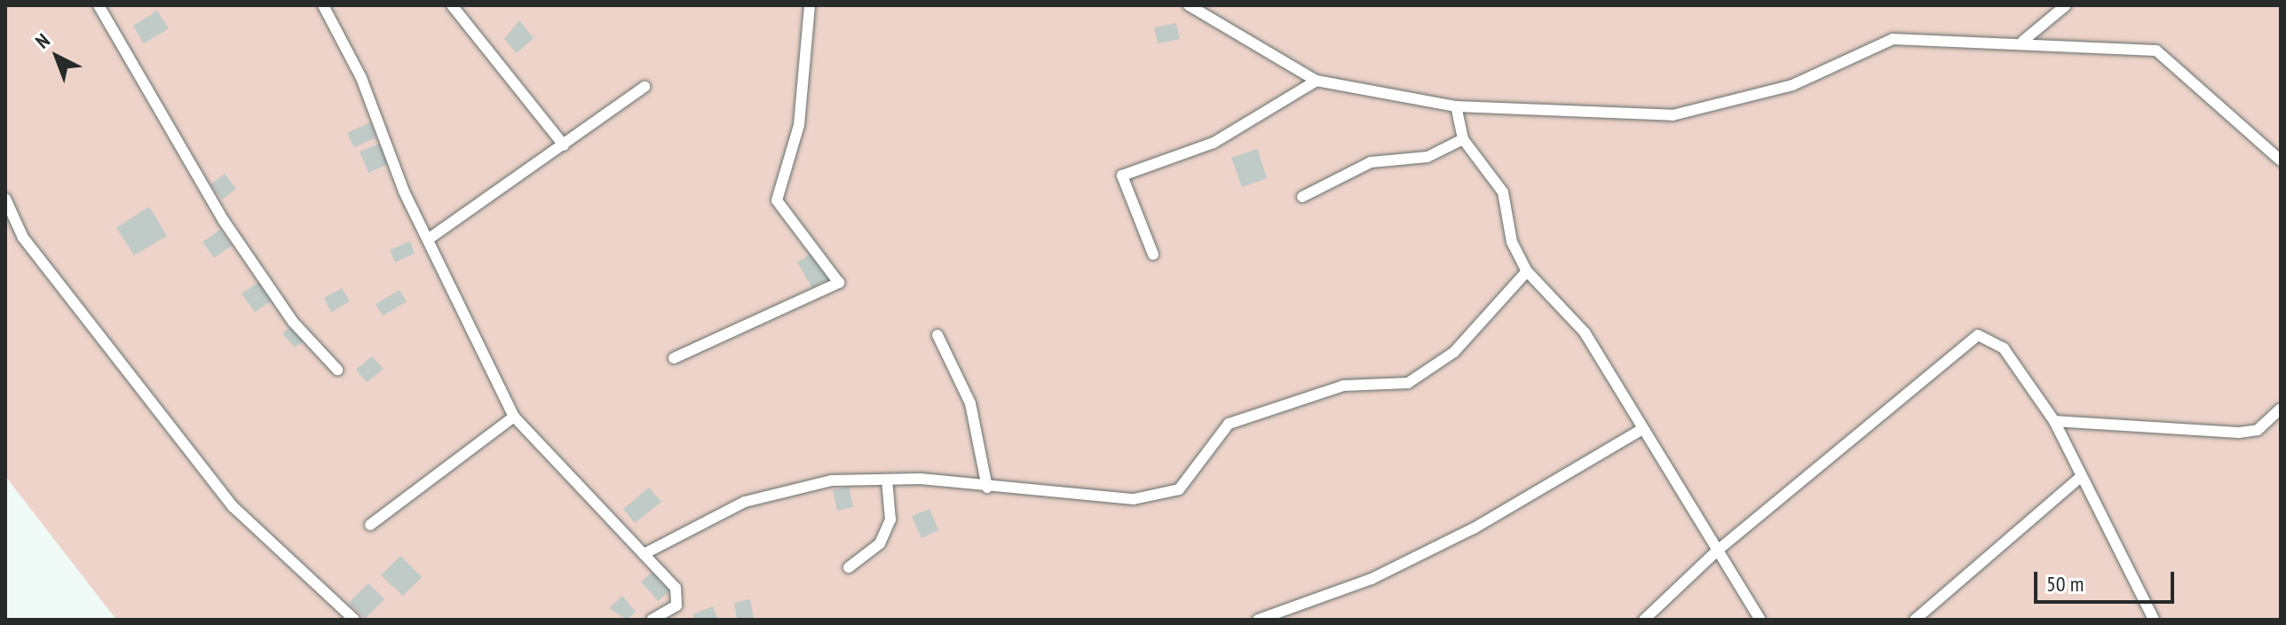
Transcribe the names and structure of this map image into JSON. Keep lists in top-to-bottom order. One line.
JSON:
{"scale_bar":"50 m","north":"top left"}
